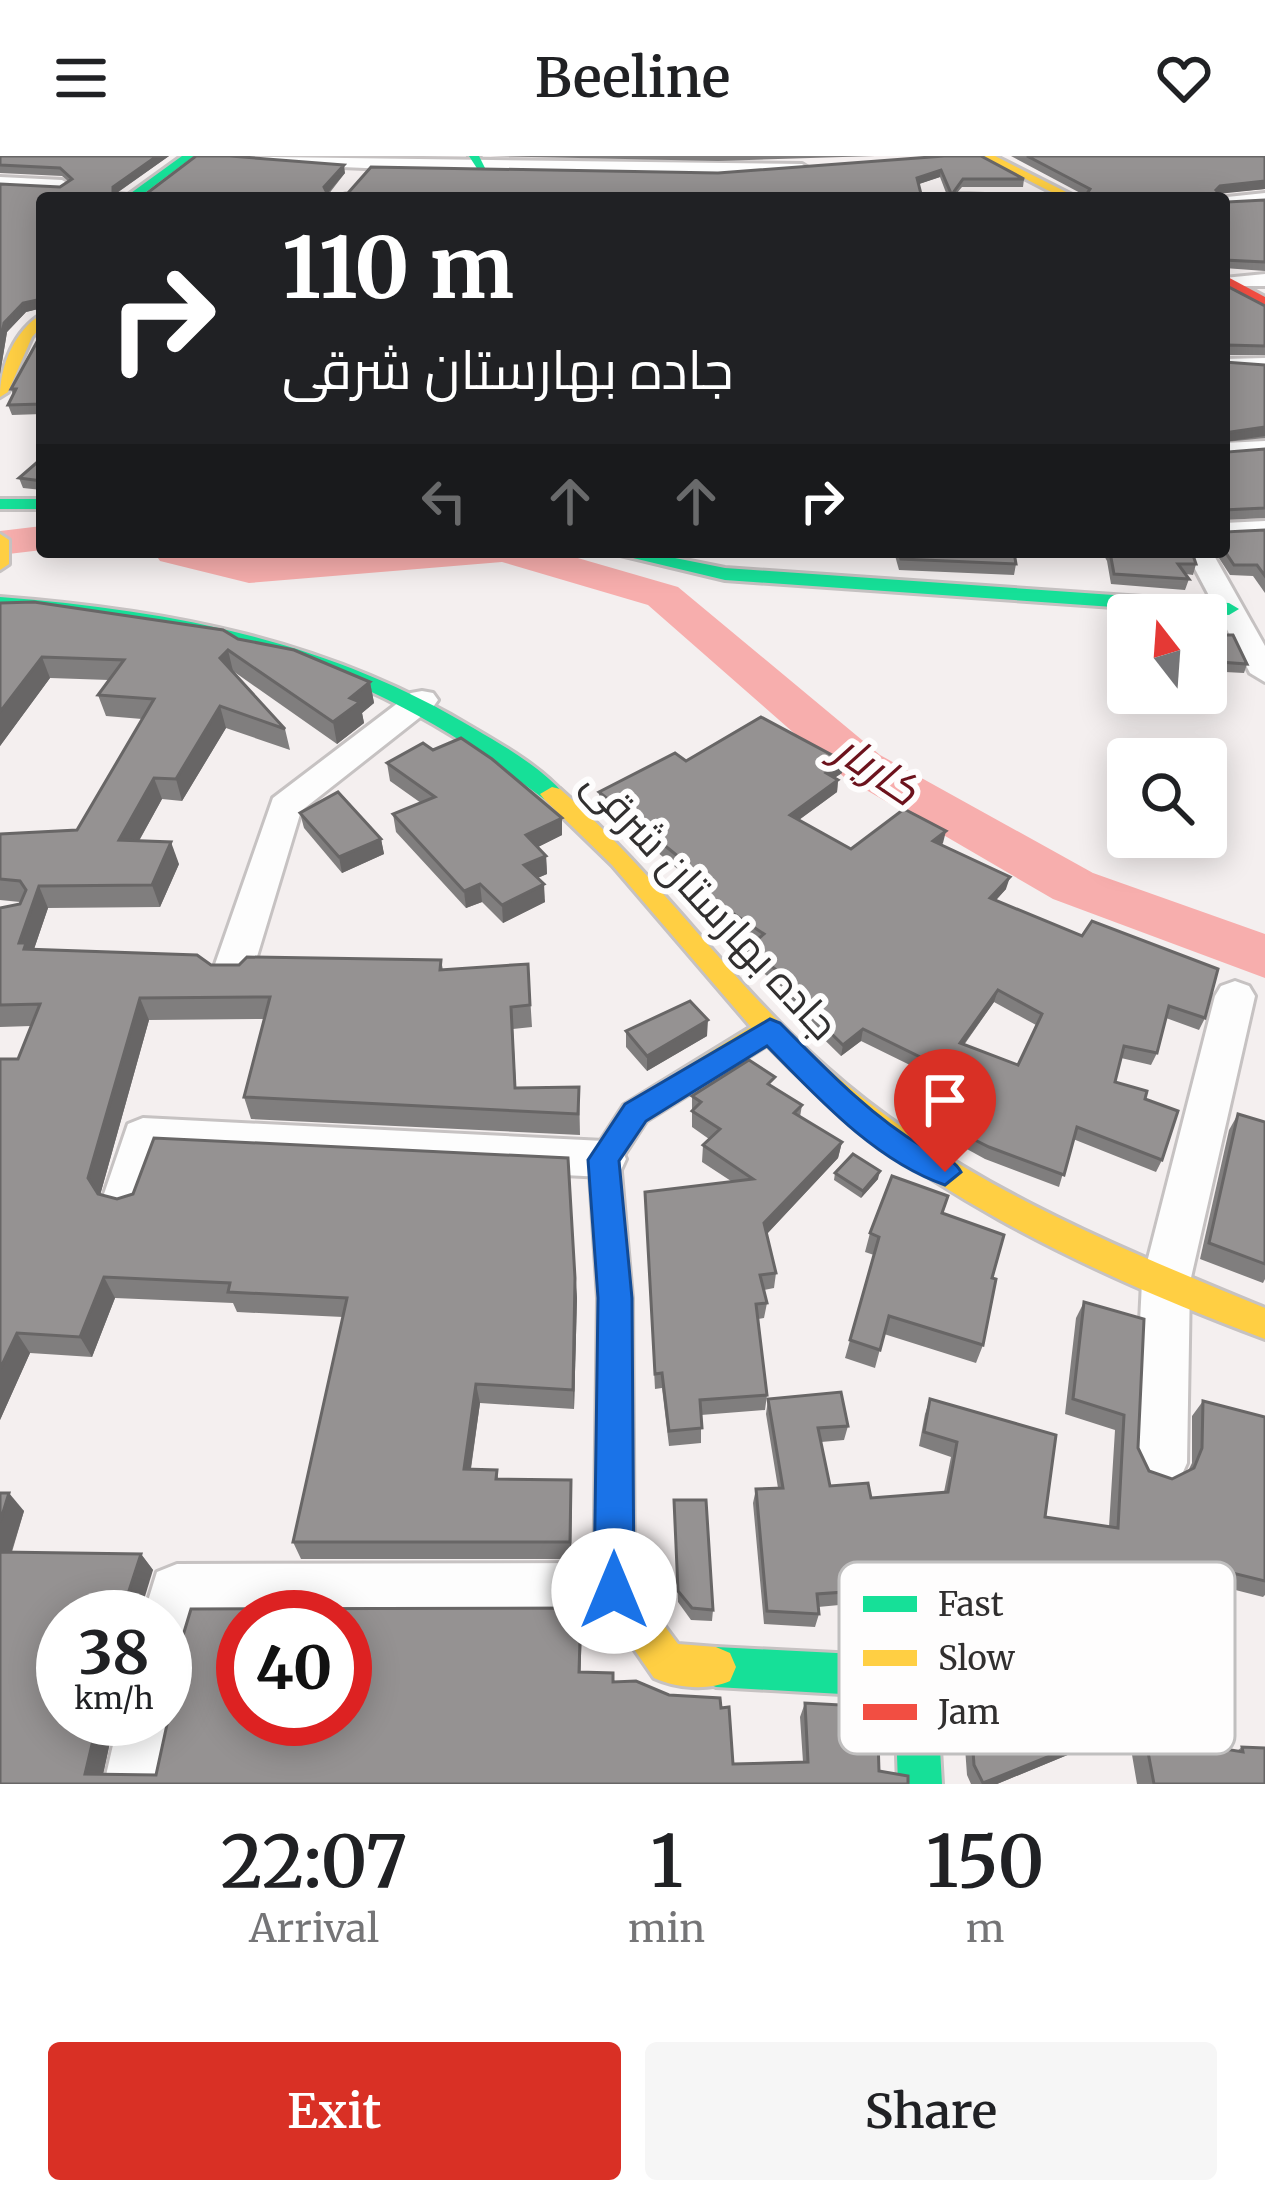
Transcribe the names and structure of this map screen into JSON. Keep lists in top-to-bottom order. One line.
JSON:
{"streets":{"street":["جاده بهارستان شرقی"]},"water":["کاربار"],"legend":["Fast","Slow","Jam"],"north":"top","page":{"header":"Beeline","turn":["110 m","جاده بهارستان شرقی"],"speed":"38 km/h","limit":"40","eta":["22:07","Arrival","1","min","150","m"],"buttons":["Exit","Share"]}}
